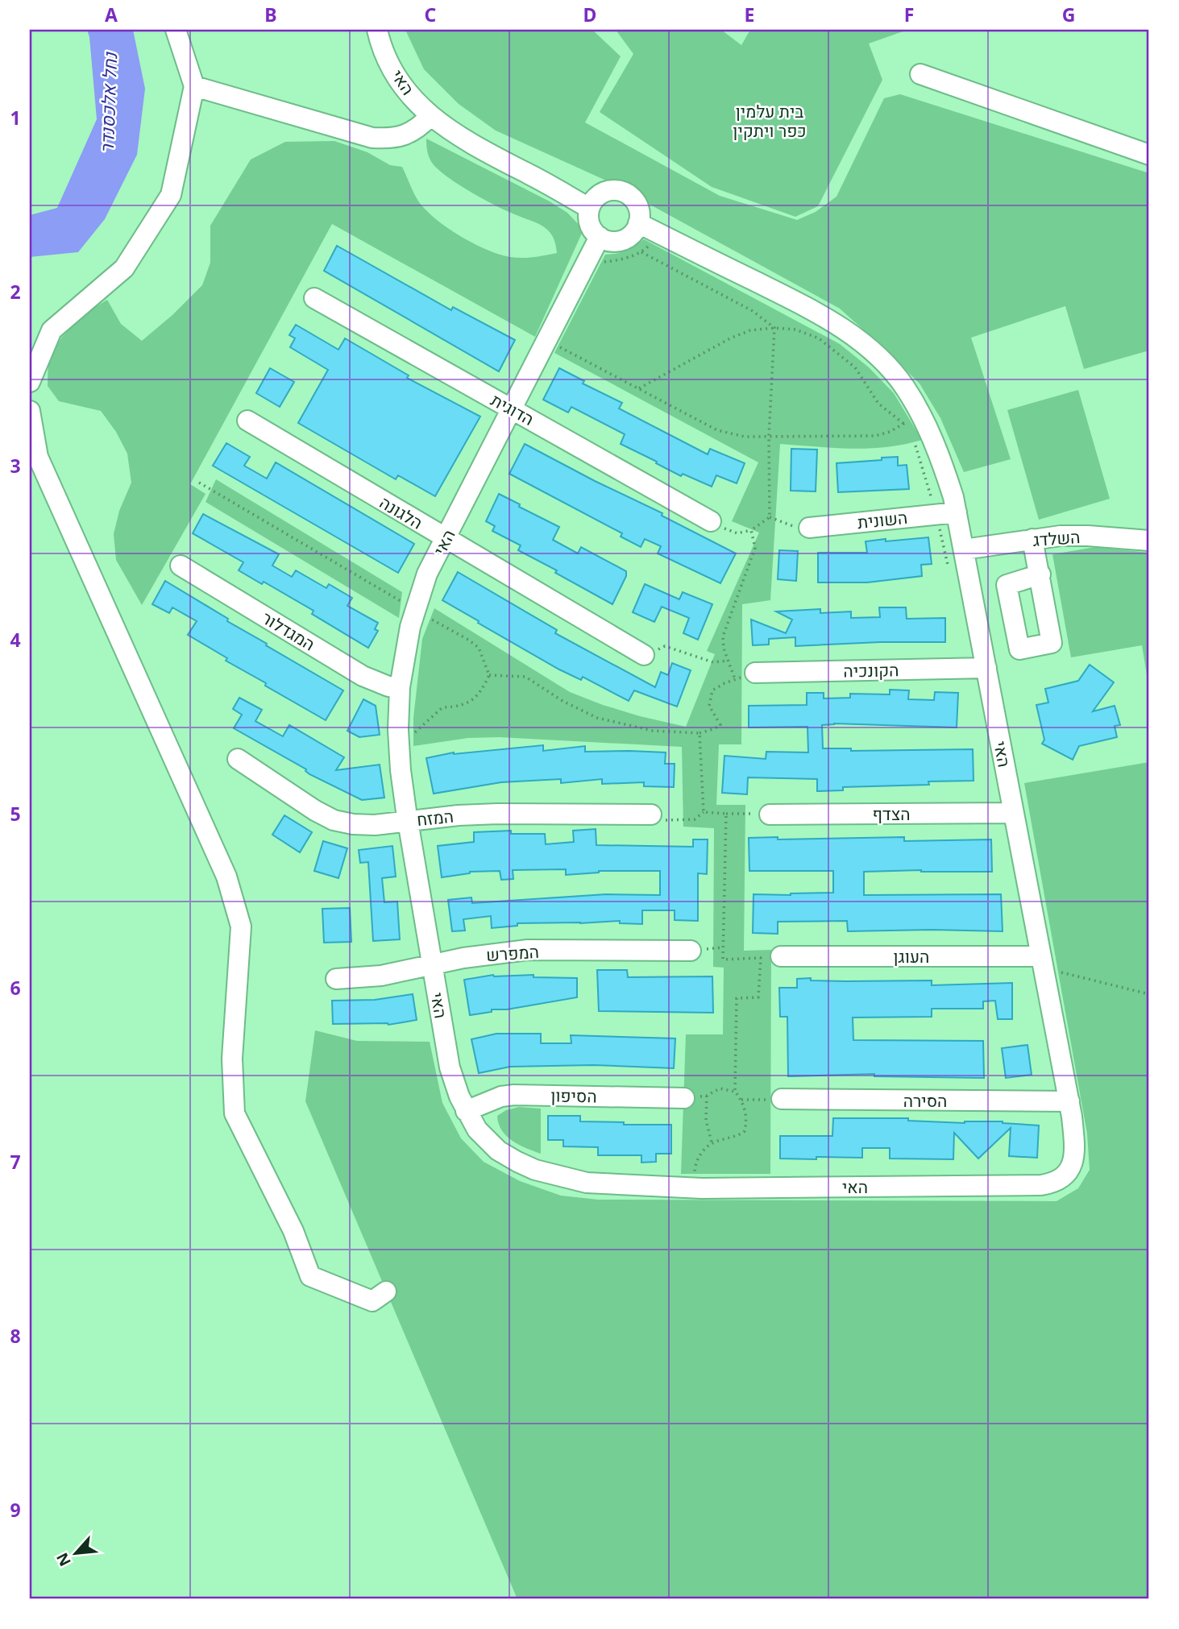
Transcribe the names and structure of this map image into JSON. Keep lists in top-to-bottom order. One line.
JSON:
{"streets":{"street":["האי","הדוגית","הלגונה","השונית","השלדג","המגדלור","הקונכיה","הצדף","המזח","המפרש","העוגן","הסיפון","הסירה"]},"crossings":[["האי","הדוגית"],["האי","הלגונה"],["האי","השונית"],["האי","השלדג"],["האי","המגדלור"],["האי","הקונכיה"],["האי","הצדף"],["האי","המזח"],["האי","המפרש"],["האי","העוגן"],["האי","הסיפון"],["האי","הסירה"]],"water":["נחל אלכסנדר"],"parks":["בית עלמין כפר ויתקין"],"north":"bottom left","grid":{"columns":["A","B","C","D","E","F","G"],"rows":["1","2","3","4","5","6","7","8","9"]}}
